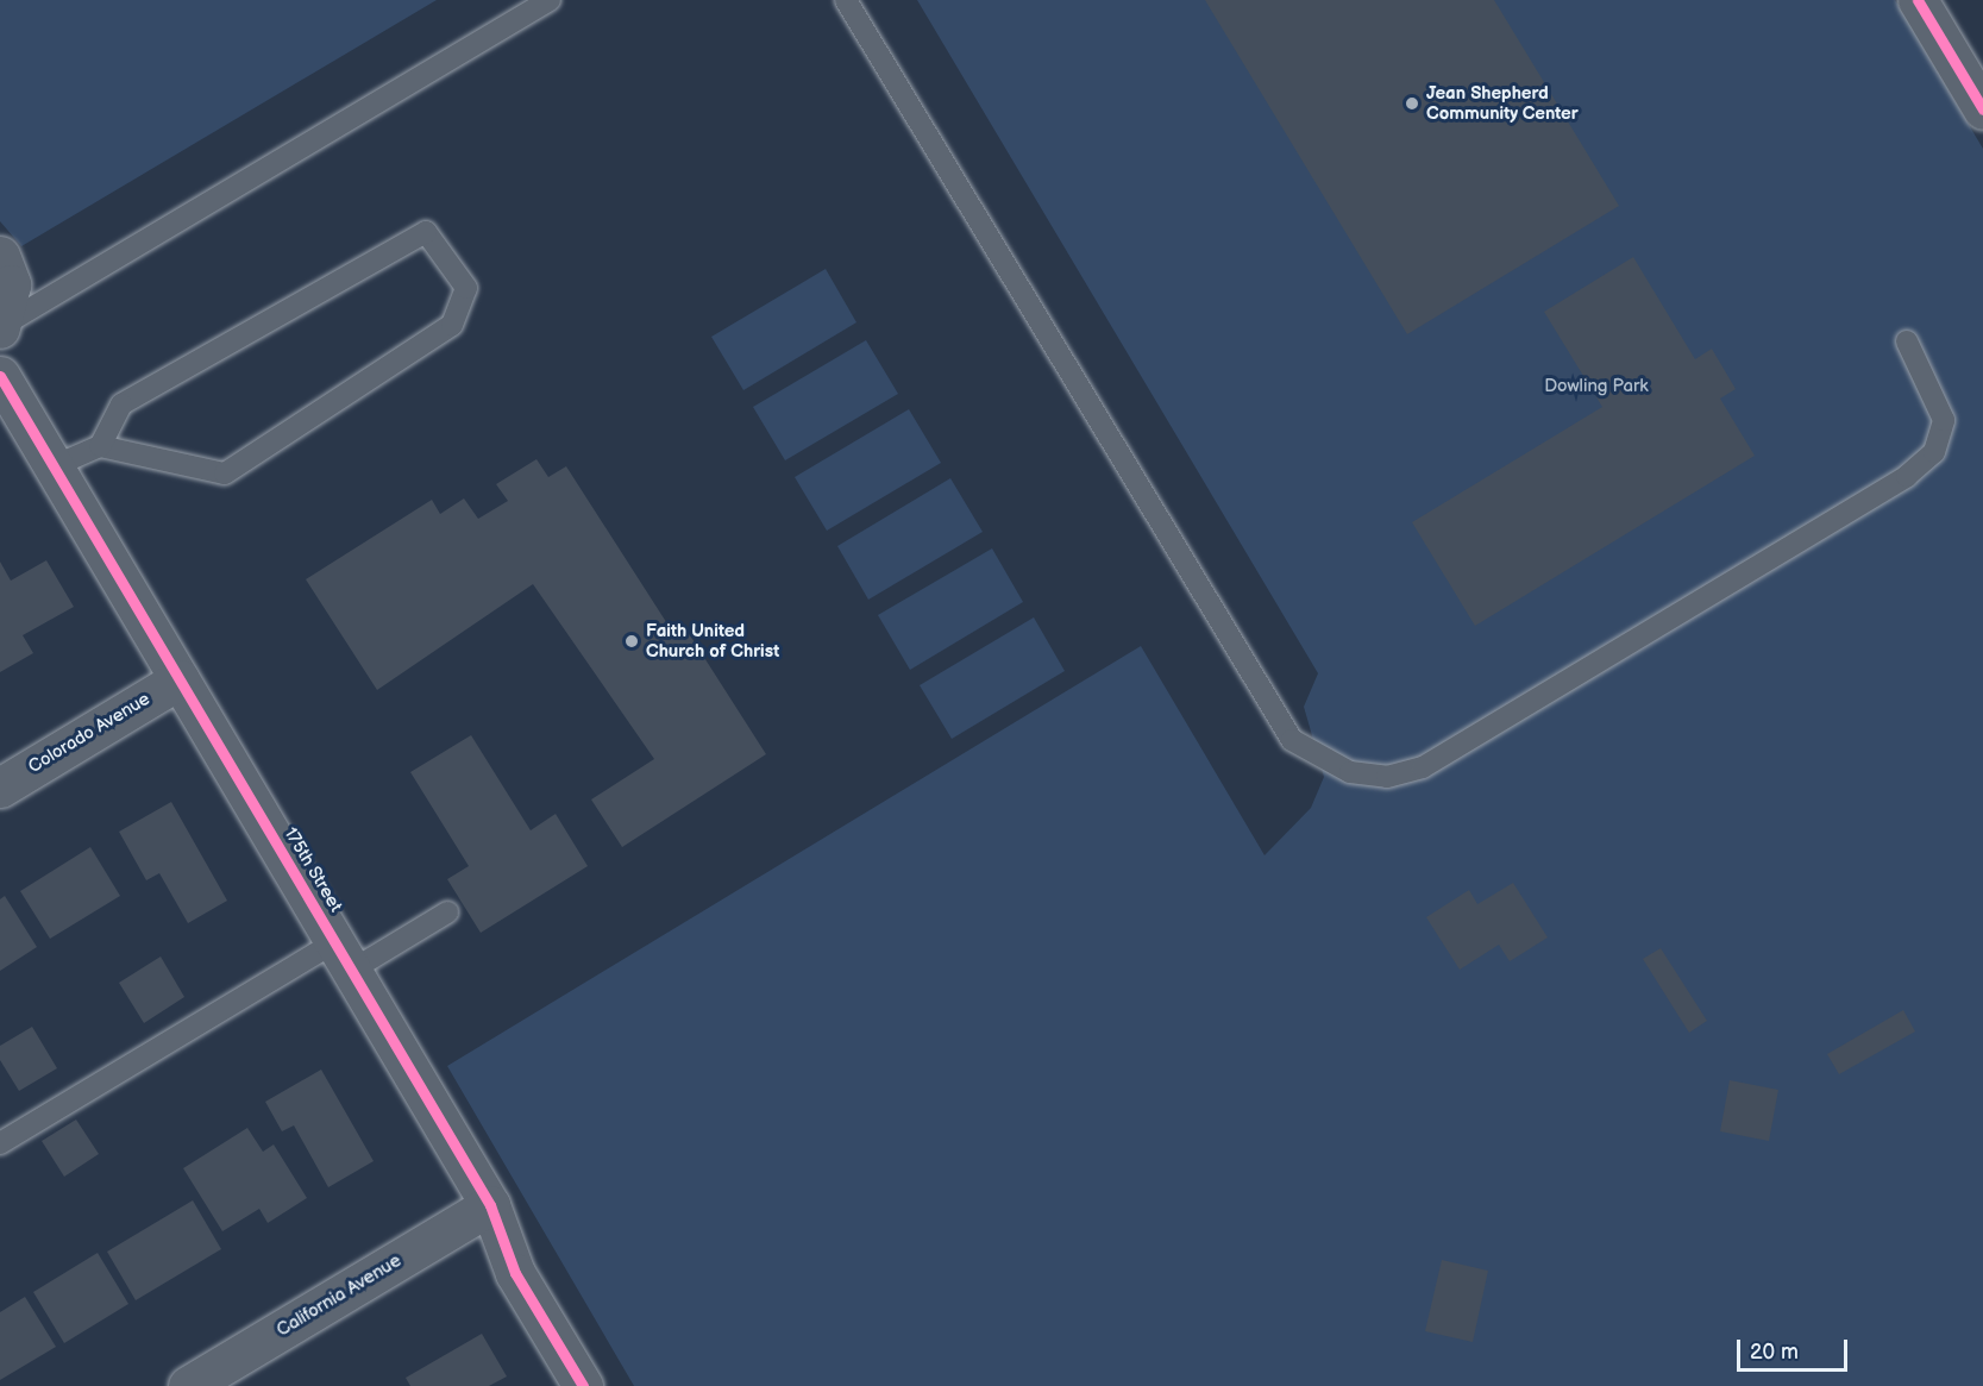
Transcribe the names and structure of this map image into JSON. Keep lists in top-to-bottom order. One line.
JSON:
{"streets":{"street":["Colorado Avenue","175th Street","California Avenue"]},"crossings":[["Colorado Avenue","175th Street"],["175th Street","California Avenue"]],"parks":["Dowling Park"],"places":["Jean Shepherd Community Center","Faith United Church of Christ"],"scale_bar":"20 m"}
